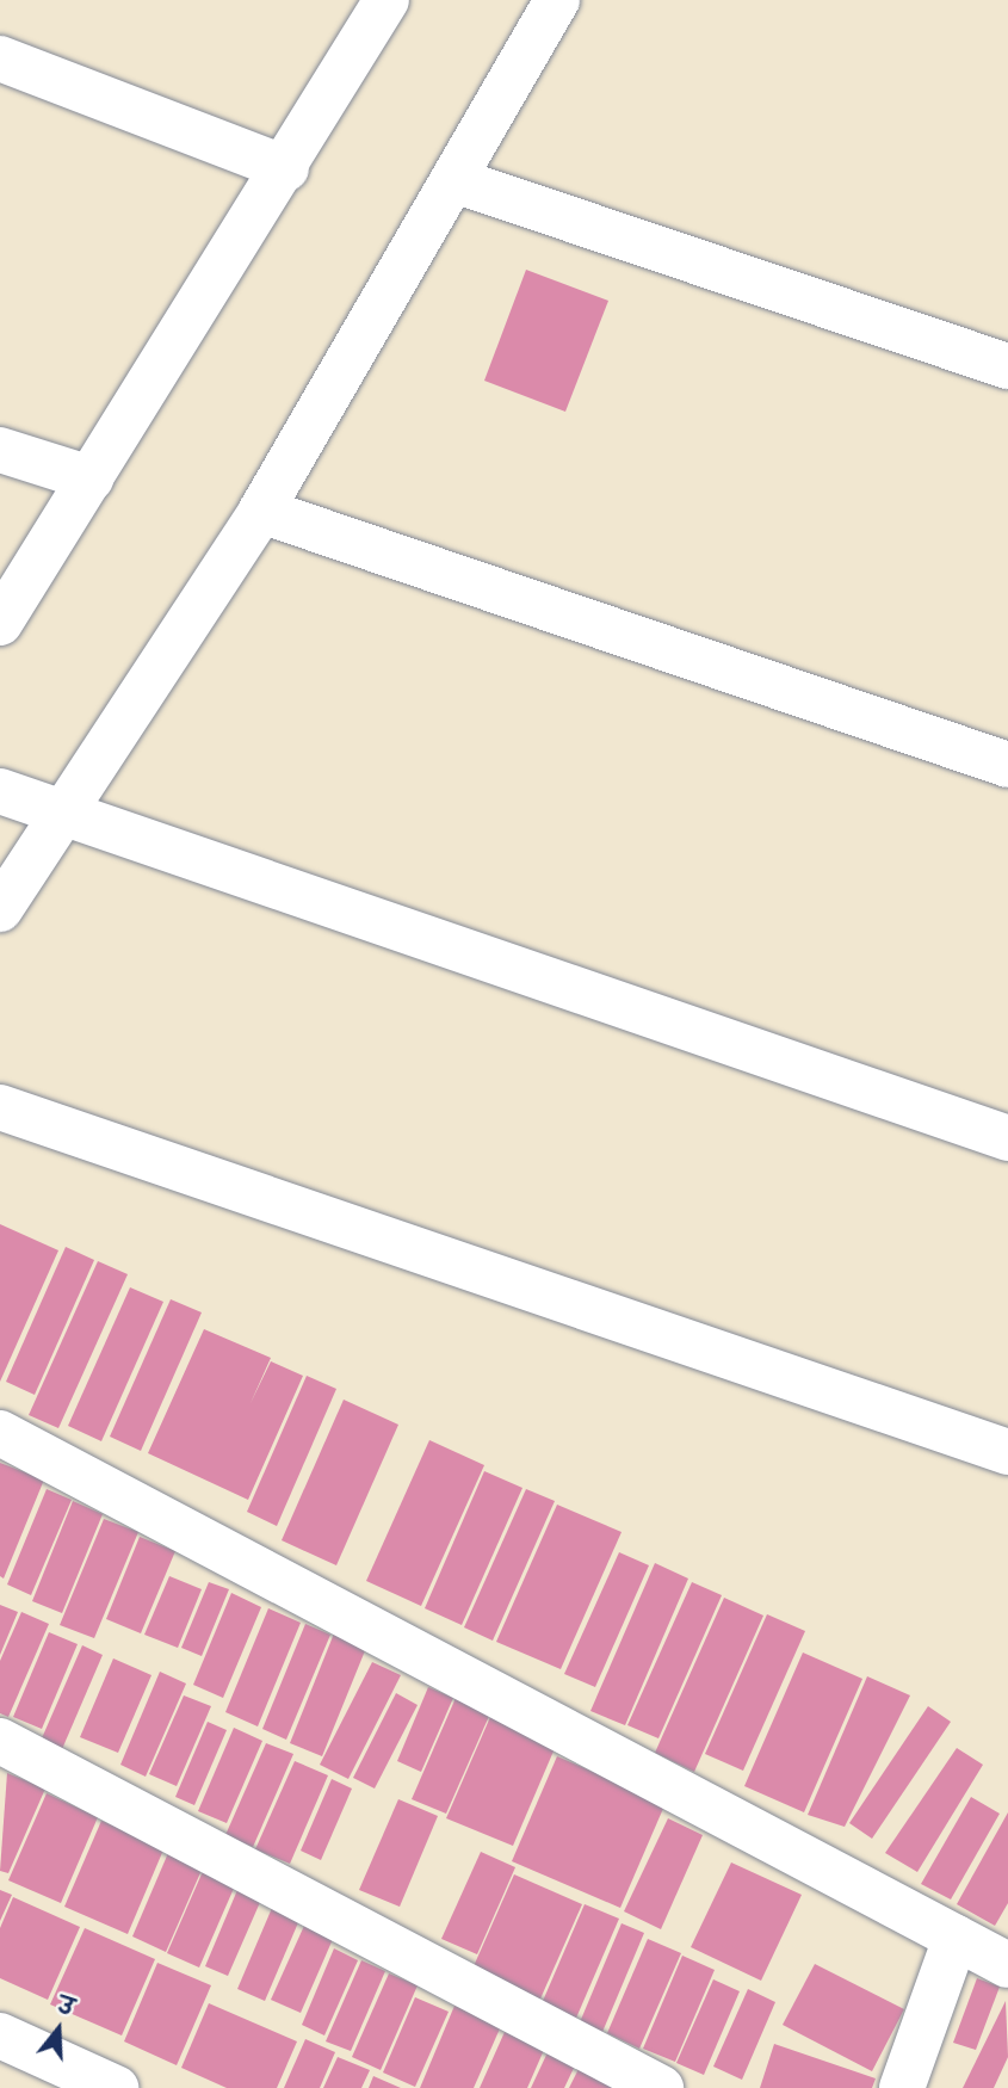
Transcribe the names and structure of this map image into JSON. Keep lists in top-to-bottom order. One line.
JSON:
{"north":"top"}
